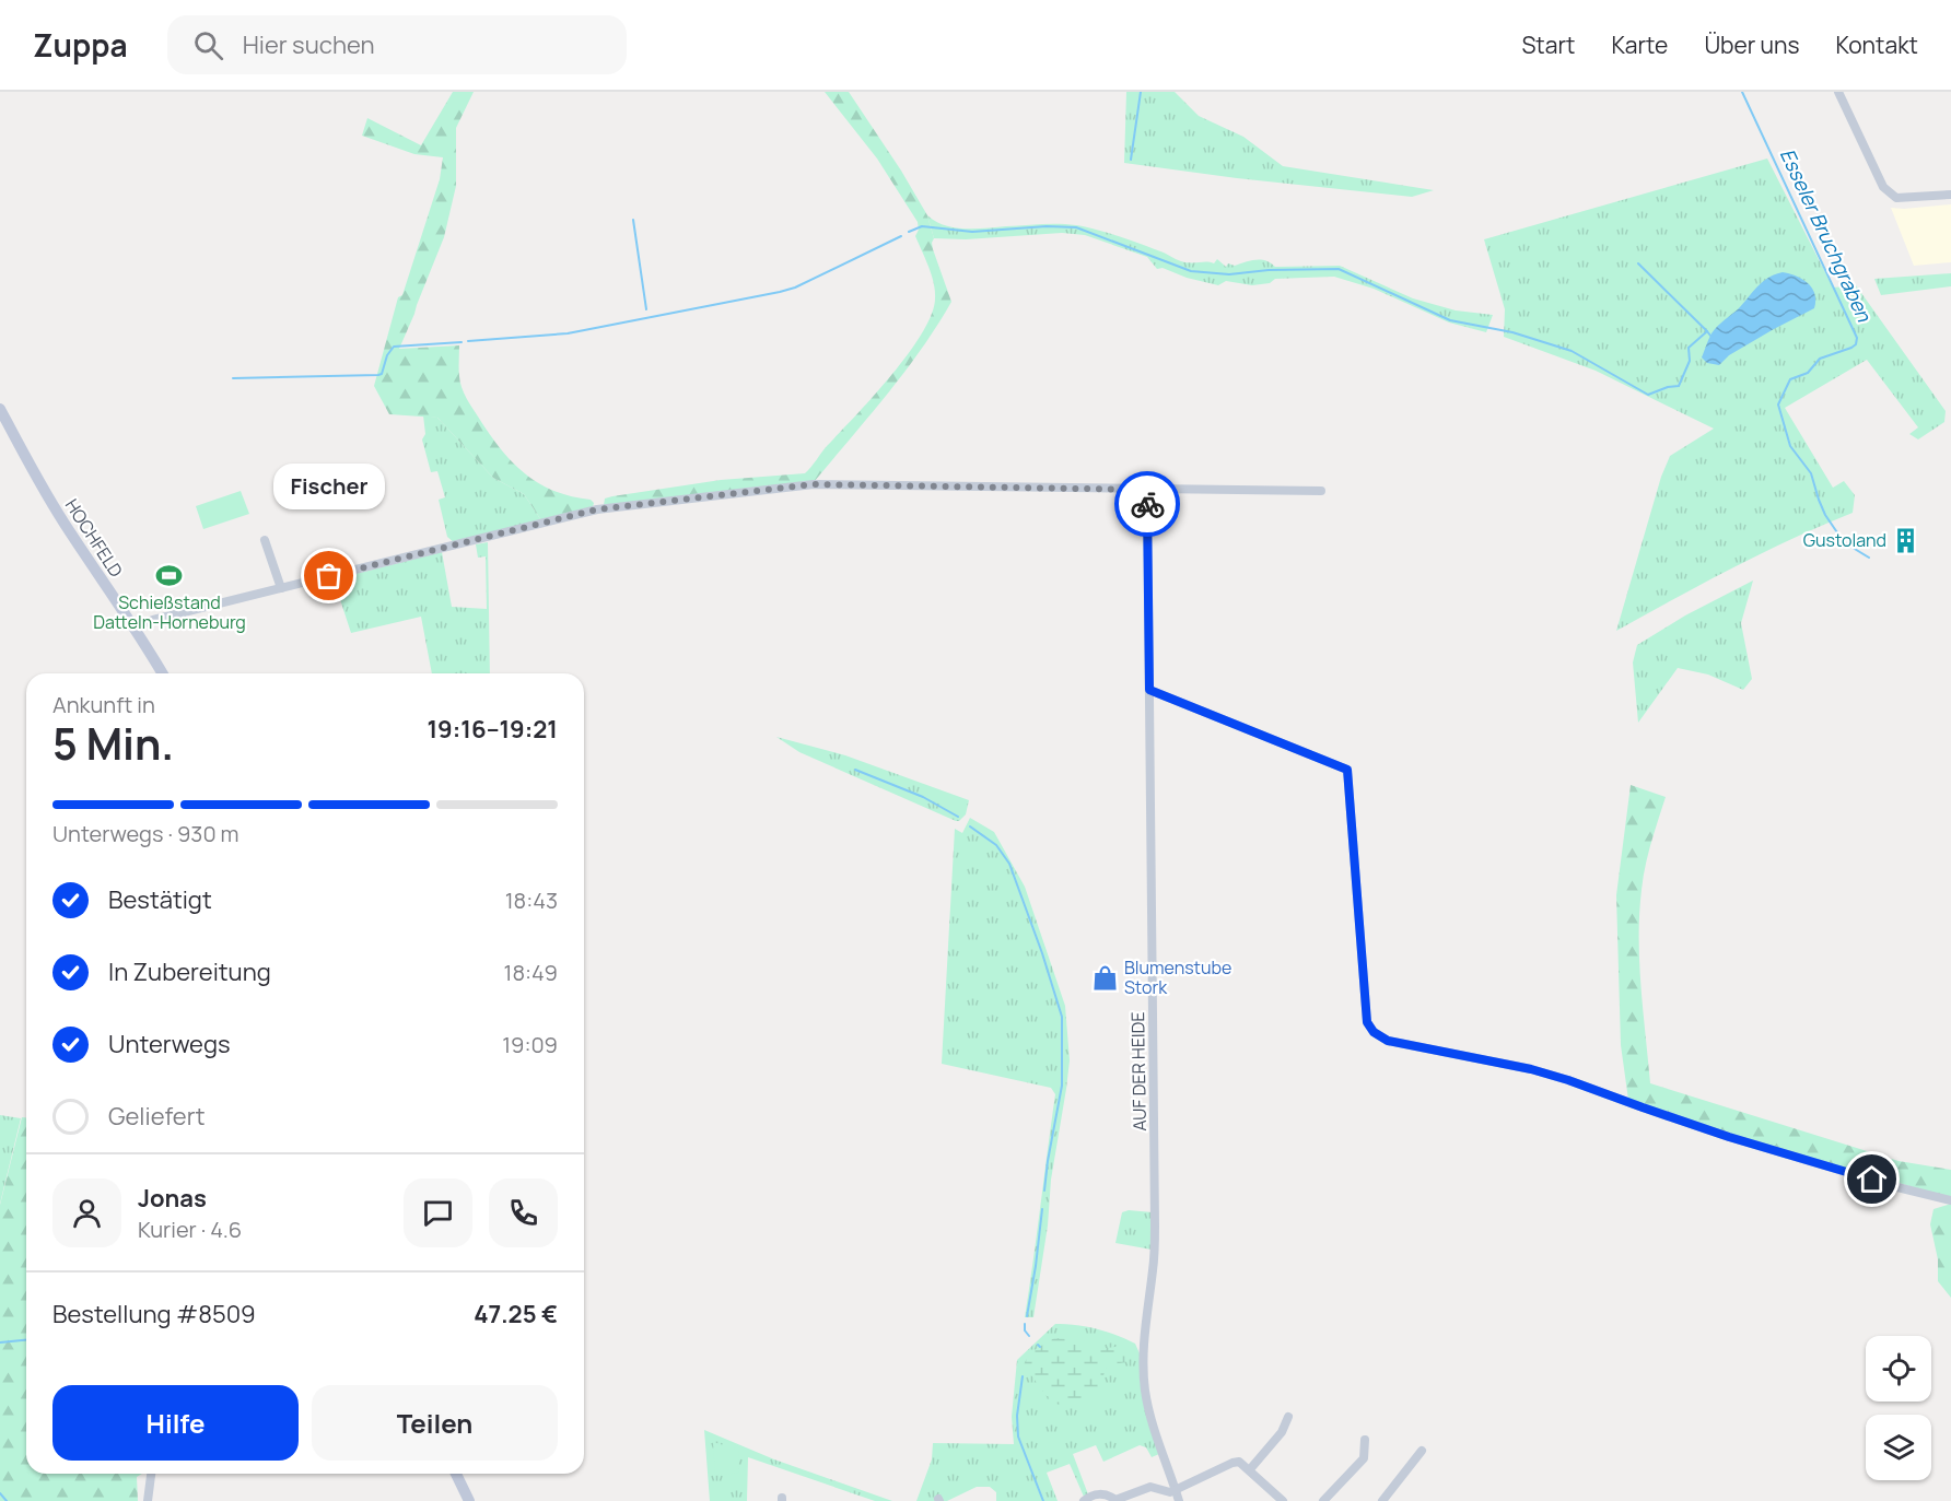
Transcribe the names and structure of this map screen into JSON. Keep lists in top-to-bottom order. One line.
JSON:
{"streets":{"street":["HOCHFELD","AUF DER HEIDE"]},"water":["Esseler Bruchgraben"],"places":{"building":["Gustoland"],"sports":["Schießstand Datteln-Horneburg"],"other":["Fischer"],"shop":["Blumenstube Stork"]},"page":{"header":"Zuppa","search":"Hier suchen","nav":["Start","Karte","Über uns","Kontakt"],"bubble":"Fischer","heading":["5 Min.","Ankunft in","19:16–19:21"],"panel":["Jonas","Kurier · 4.6","Bestellung #8509","47.25 €"],"bar":"Unterwegs · 930 m","list":[["Bestätigt","18:43"],["In Zubereitung","18:49"],["Unterwegs","19:09"],"Geliefert"],"buttons":["Hilfe","Teilen"]}}
